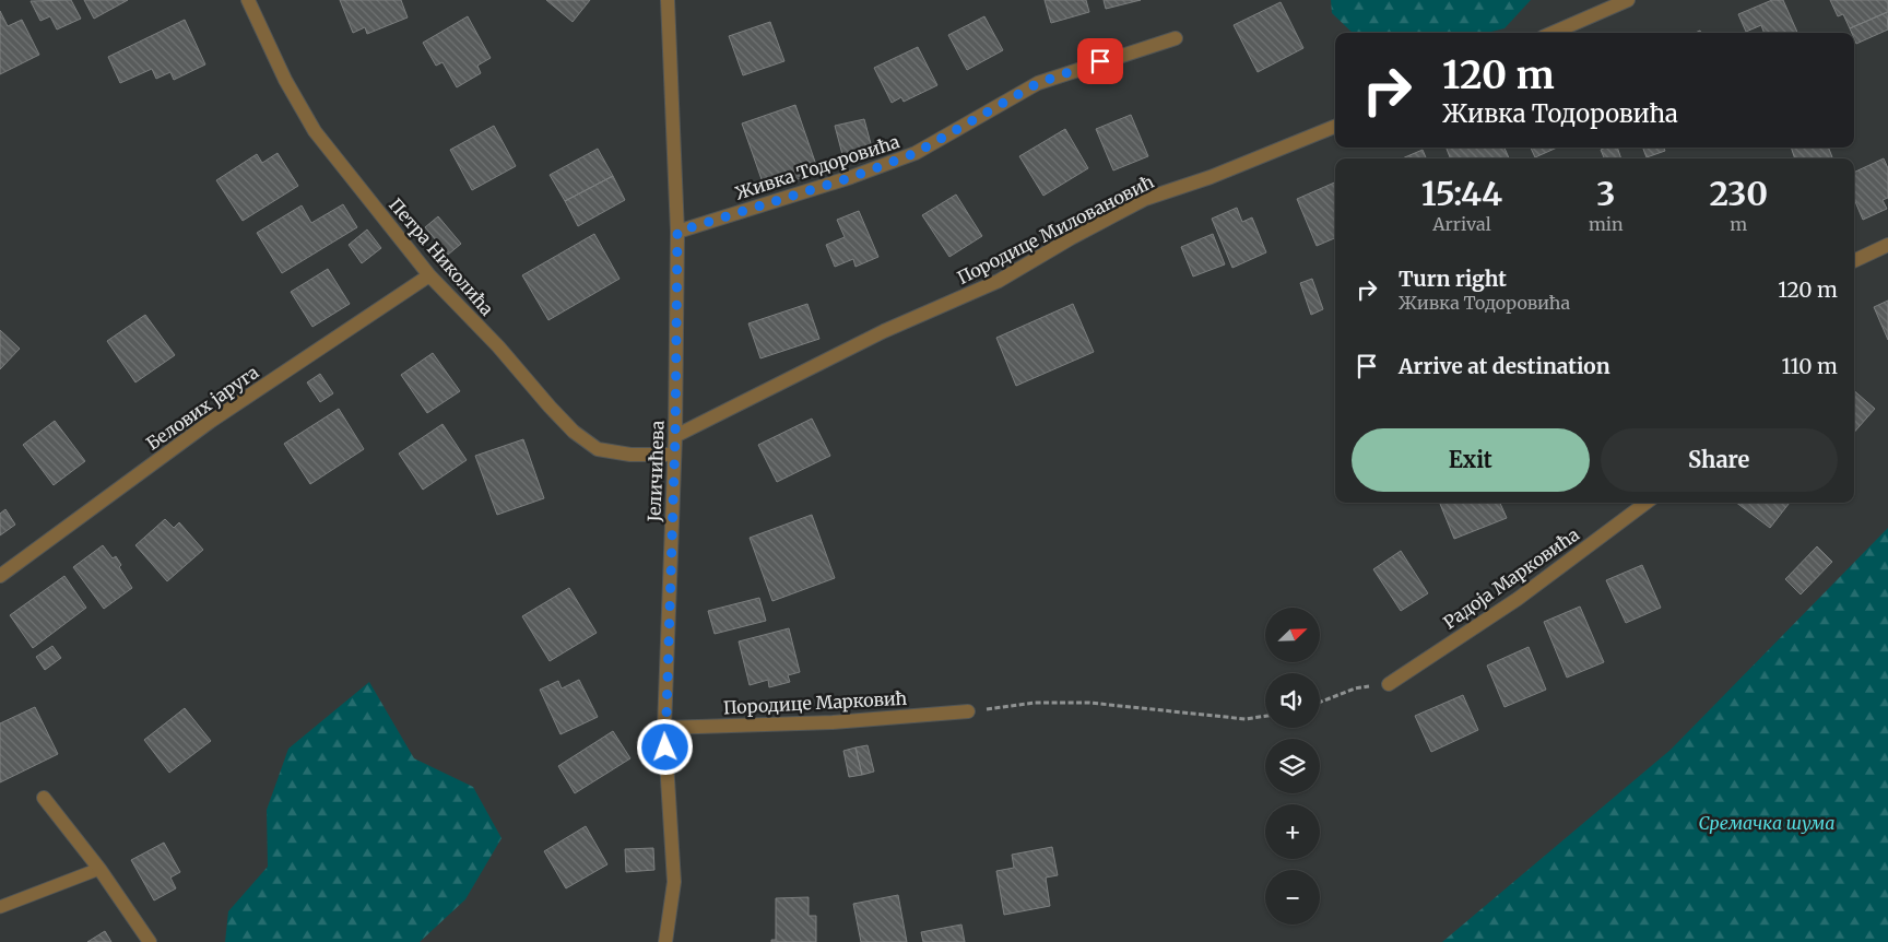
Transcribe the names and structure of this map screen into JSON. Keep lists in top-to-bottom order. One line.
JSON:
{"streets":{"street":["Живка Тодоровића","Породице Миловановић","Петра Николића","Белових јаруга","Јеличићева","Радоја Марковића","Породице Марковић"]},"crossings":[["Живка Тодоровића","Јеличићева"],["Породице Миловановић","Јеличићева"],["Петра Николића","Белових јаруга"],["Петра Николића","Јеличићева"],["Јеличићева","Породице Марковић"]],"parks":["Сремачка шума"],"north":"top right","page":{"turn":["120 m","Живка Тодоровића"],"eta":["15:44","Arrival","3","min","230","m"],"list":[{"name":"Turn right","note":"Живка Тодоровића","value":"120 m"},{"name":"Arrive at destination","value":"110 m"}],"buttons":["Exit","Share"],"map_buttons":["+","−"]}}
